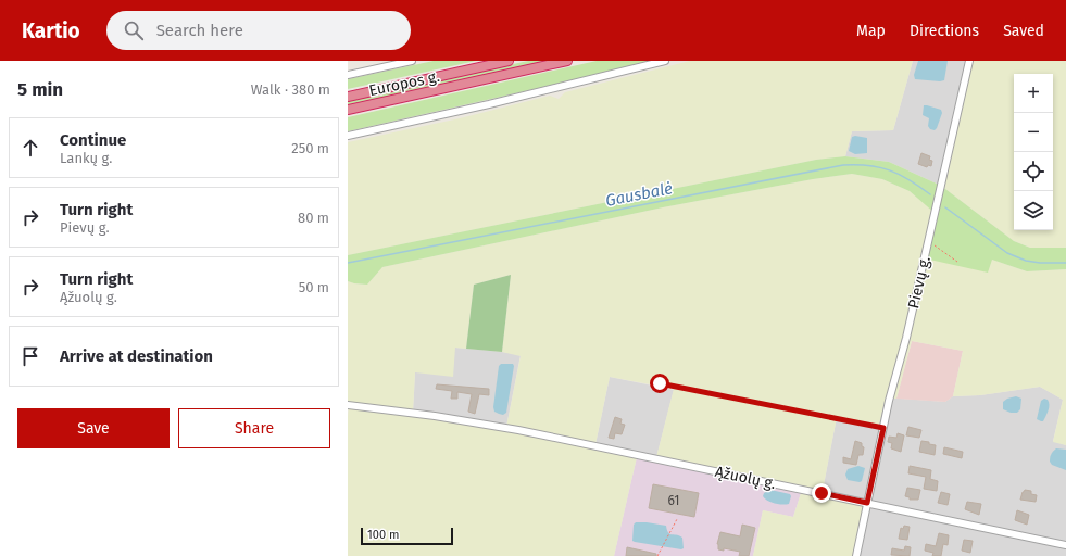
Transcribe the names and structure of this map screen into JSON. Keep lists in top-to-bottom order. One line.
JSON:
{"streets":{"highway":["Europos g."],"street":["Pievų g.","Ąžuolų g."]},"crossings":[["Pievų g.","Ąžuolų g."]],"water":["Gausbalė"],"house_numbers":["61"],"scale_bar":"100 m","page":{"header":"Kartio","search":"Search here","nav":["Map","Directions","Saved"],"heading":["5 min","Walk · 380 m"],"map_buttons":["+","−"],"list":[["Continue","Lankų g.","250 m"],["Turn right","Pievų g.","80 m"],["Turn right","Ąžuolų g.","50 m"],"Arrive at destination"],"buttons":["Save","Share"],"scale":"100 m"}}
